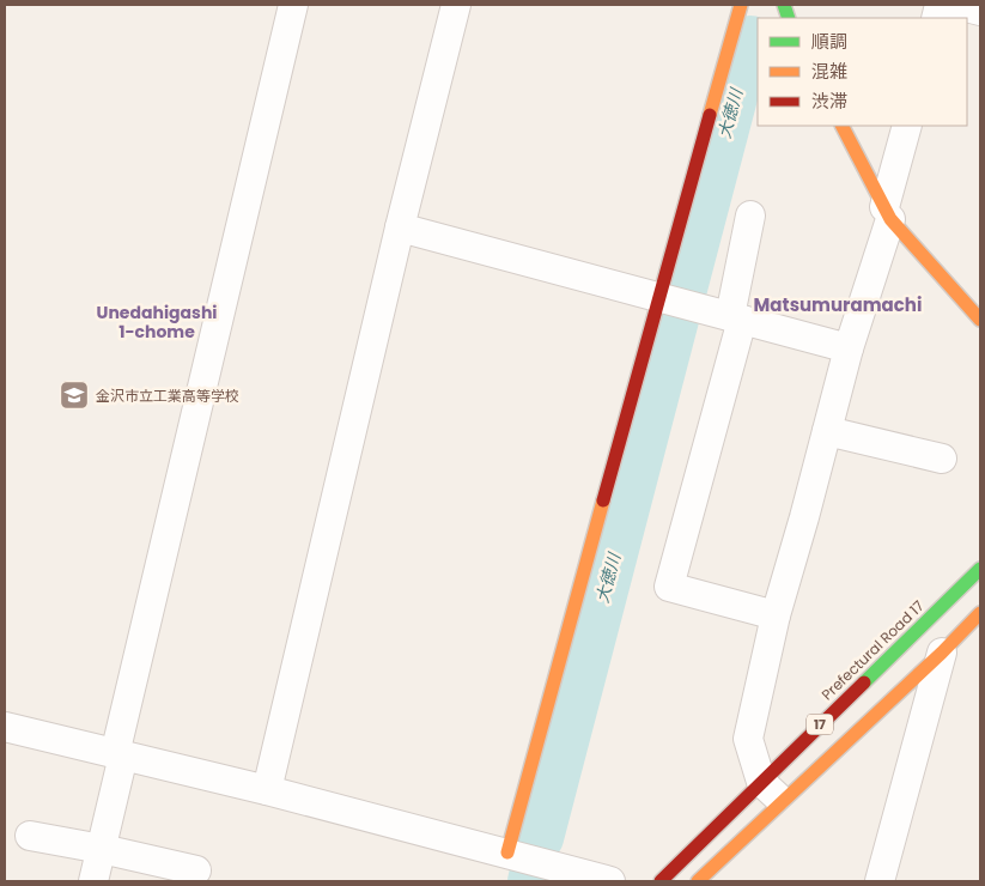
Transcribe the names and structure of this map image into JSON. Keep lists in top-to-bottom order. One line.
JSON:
{"streets":{"street":["Prefectural Road 17","17"]},"districts":["Matsumuramachi","Unedahigashi 1-chome"],"water":["大徳川"],"places":{"school or university":["金沢市立工業高等学校"]},"legend":["順調","混雑","渋滞"]}
